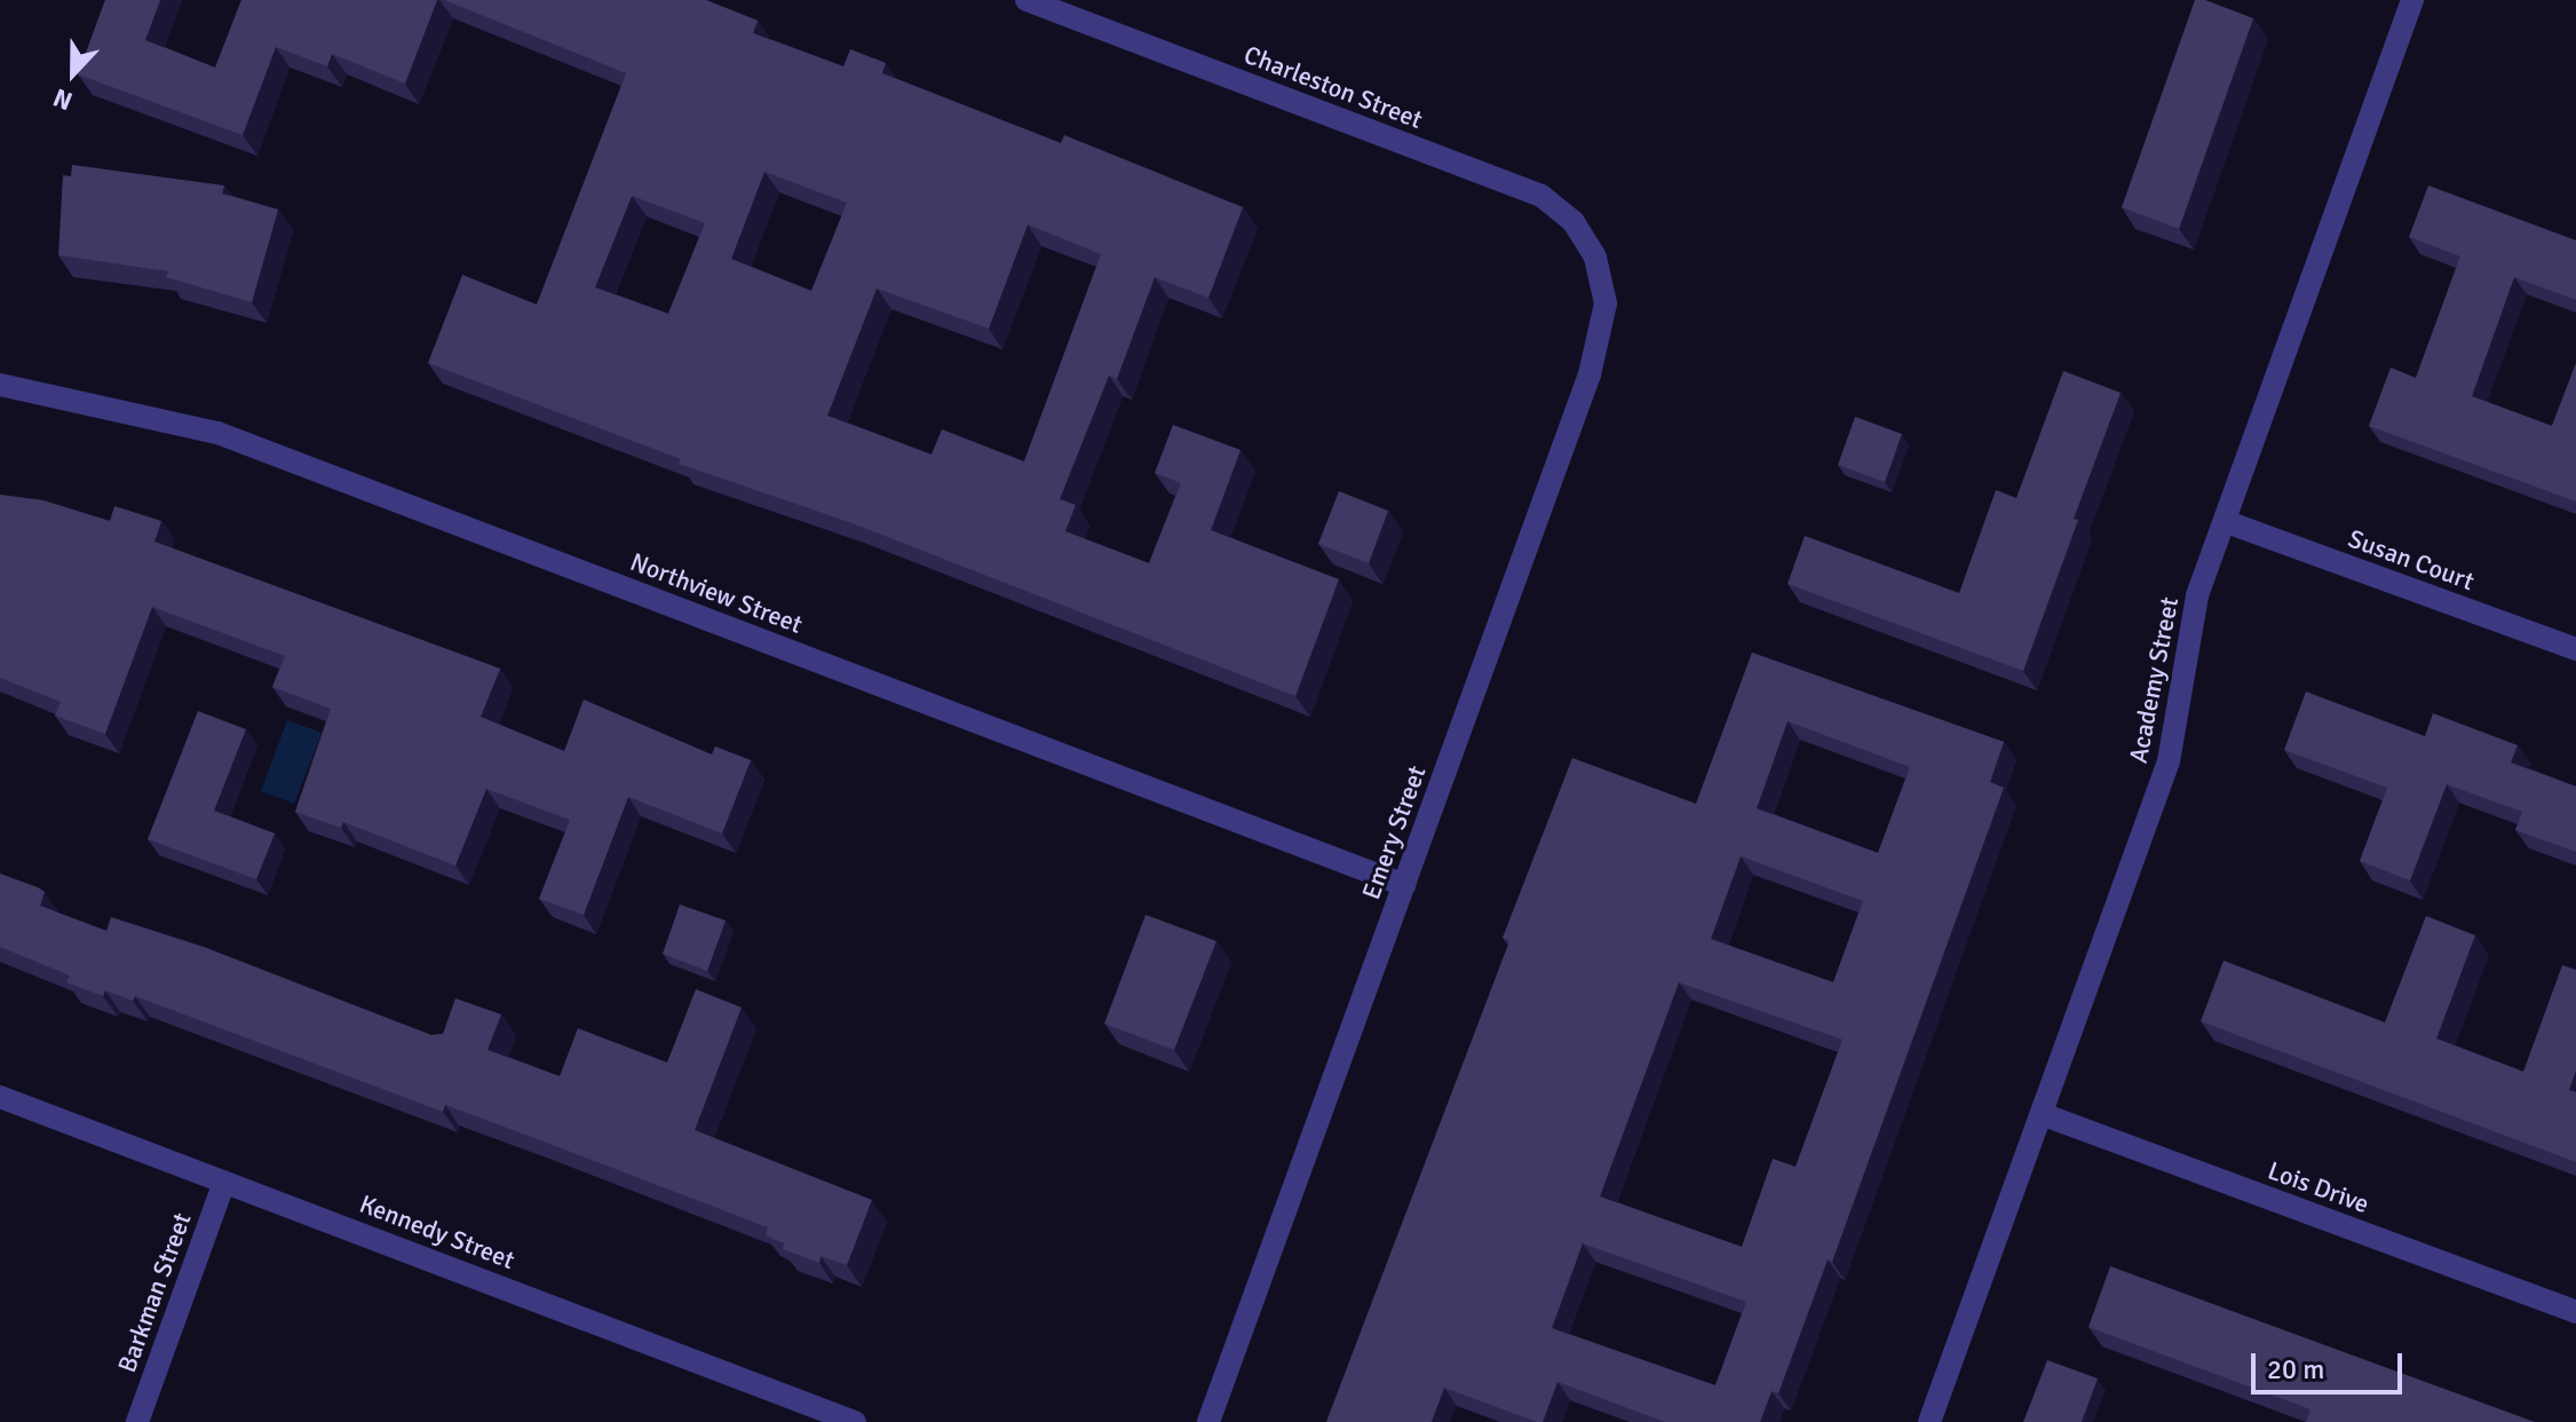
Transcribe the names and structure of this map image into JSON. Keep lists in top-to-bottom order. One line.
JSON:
{"streets":{"street":["Charleston Street","Susan Court","Northview Street","Academy Street","Emery Street","Lois Drive","Kennedy Street","Barkman Street"]},"crossings":[["Charleston Street","Emery Street"],["Susan Court","Academy Street"],["Northview Street","Emery Street"],["Academy Street","Lois Drive"],["Kennedy Street","Barkman Street"]],"scale_bar":"20 m","north":"bottom"}
